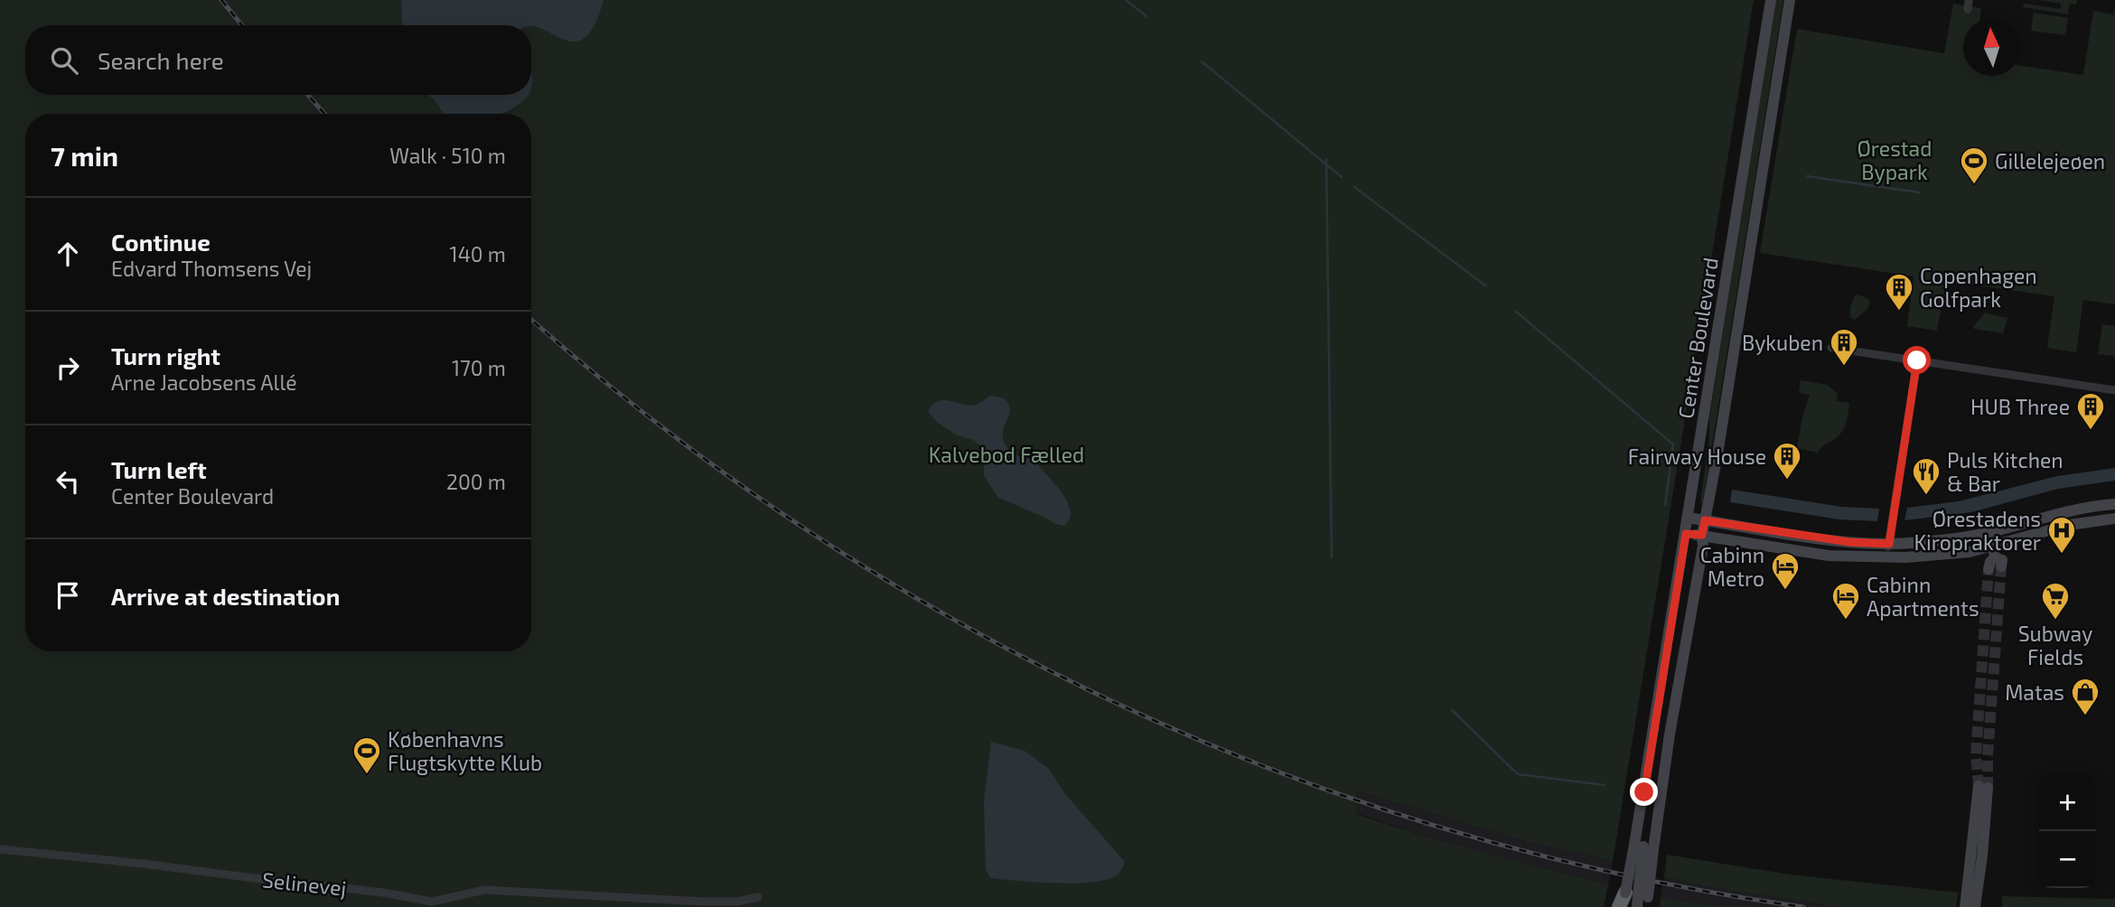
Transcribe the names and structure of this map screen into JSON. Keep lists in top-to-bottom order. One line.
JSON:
{"streets":{"street":["Center Boulevard","Selinevej"]},"parks":["Ørestad Bypark","Kalvebod Fælled"],"places":{"sports":["Gillelejeøen","Københavns Flugtskytte Klub"],"building":["Copenhagen Golfpark","Bykuben","HUB Three","Fairway House"],"restaurant":["Puls Kitchen & Bar"],"hospital":["Ørestadens Kiropraktorer"],"hotel":["Cabinn Metro","Cabinn Apartments"],"supermarket":["Subway Fields"],"shop":["Matas"]},"north":"top","page":{"search":"Search here","heading":["7 min","Walk · 510 m"],"list":[["Continue","Edvard Thomsens Vej","140 m"],["Turn right","Arne Jacobsens Allé","170 m"],["Turn left","Center Boulevard","200 m"],"Arrive at destination"],"map_buttons":["+","−"]}}
